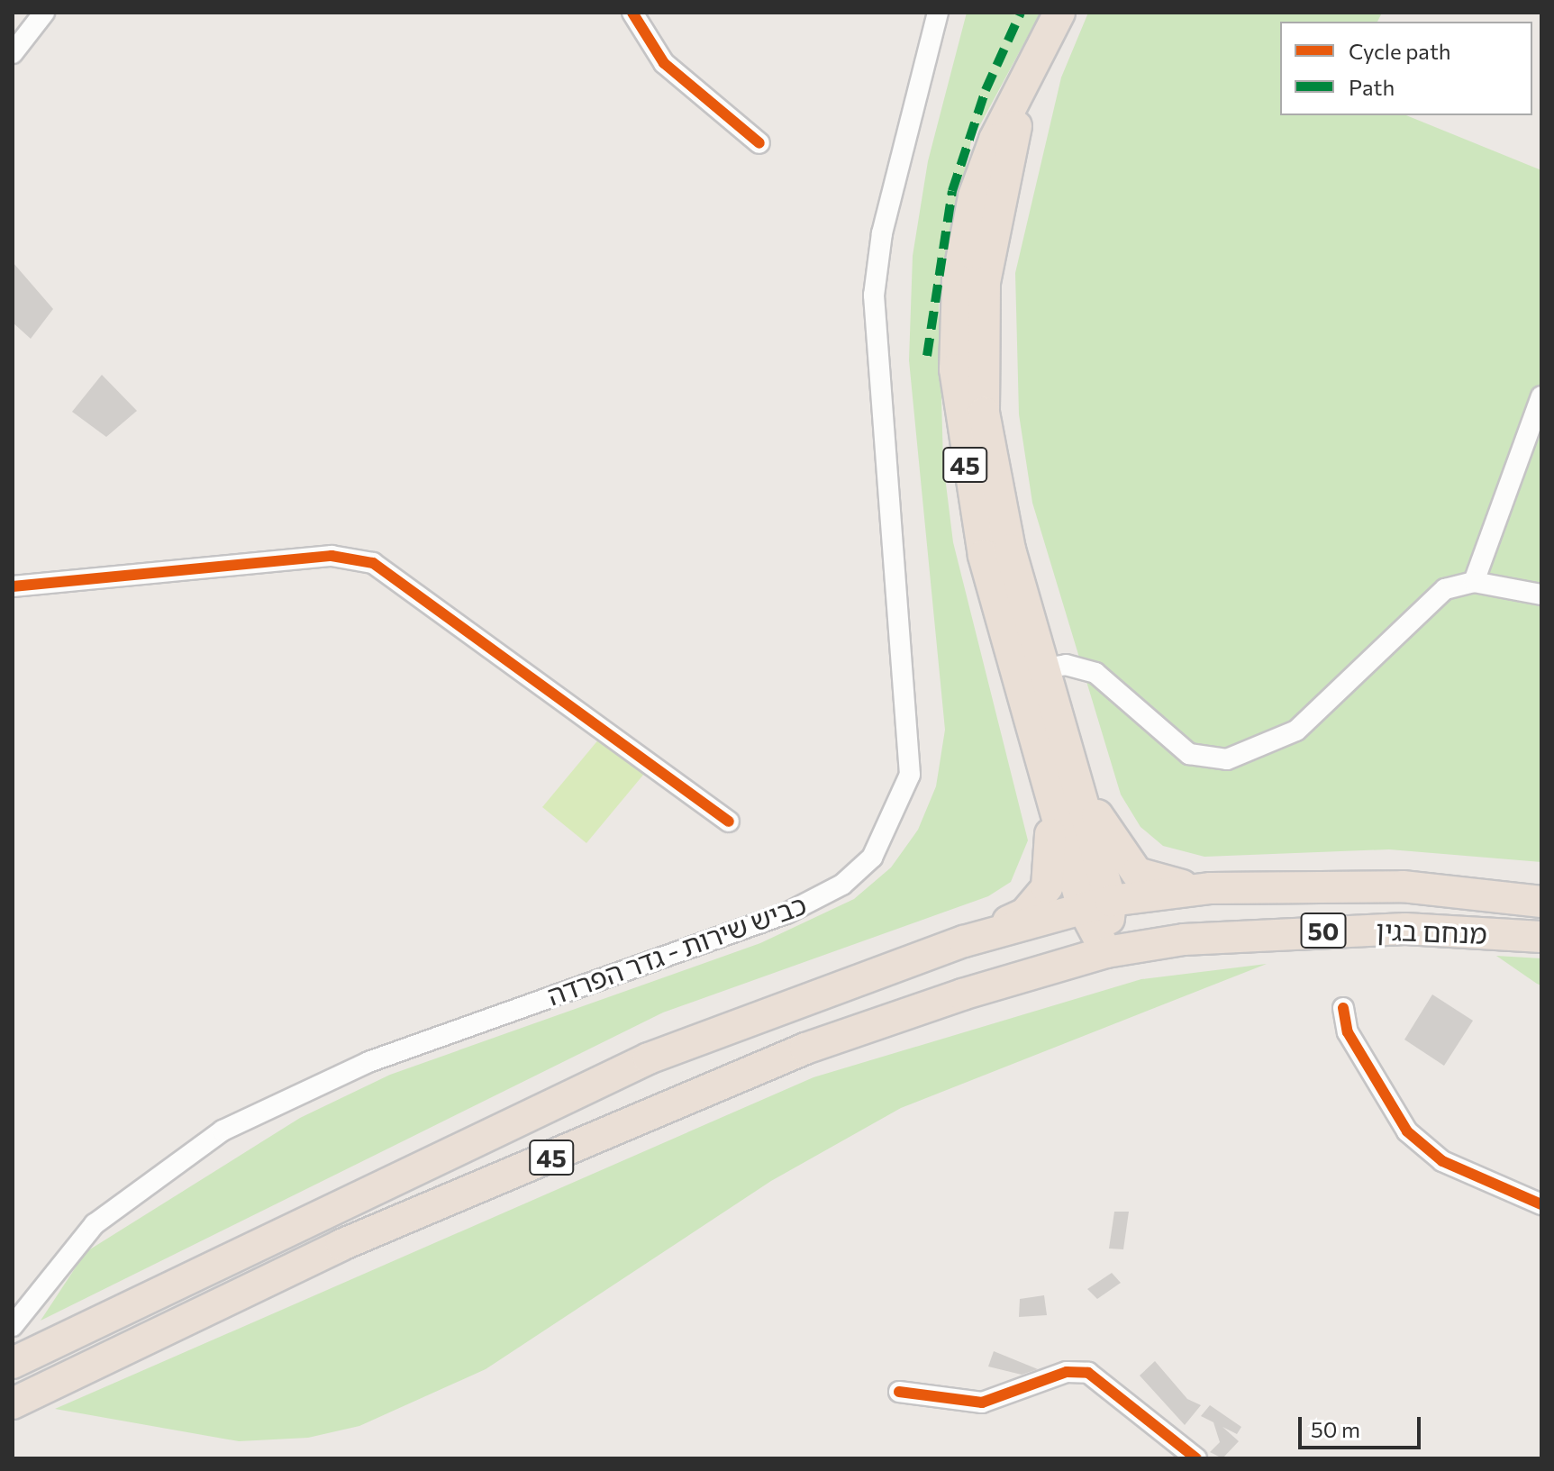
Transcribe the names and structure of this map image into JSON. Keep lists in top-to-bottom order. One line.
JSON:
{"streets":{"highway":["45","50","מנחם בגין"],"street":["כביש שירות - גדר הפרדה"]},"crossings":[["45","מנחם בגין"]],"legend":["Cycle path","Path"],"scale_bar":"50 m"}
